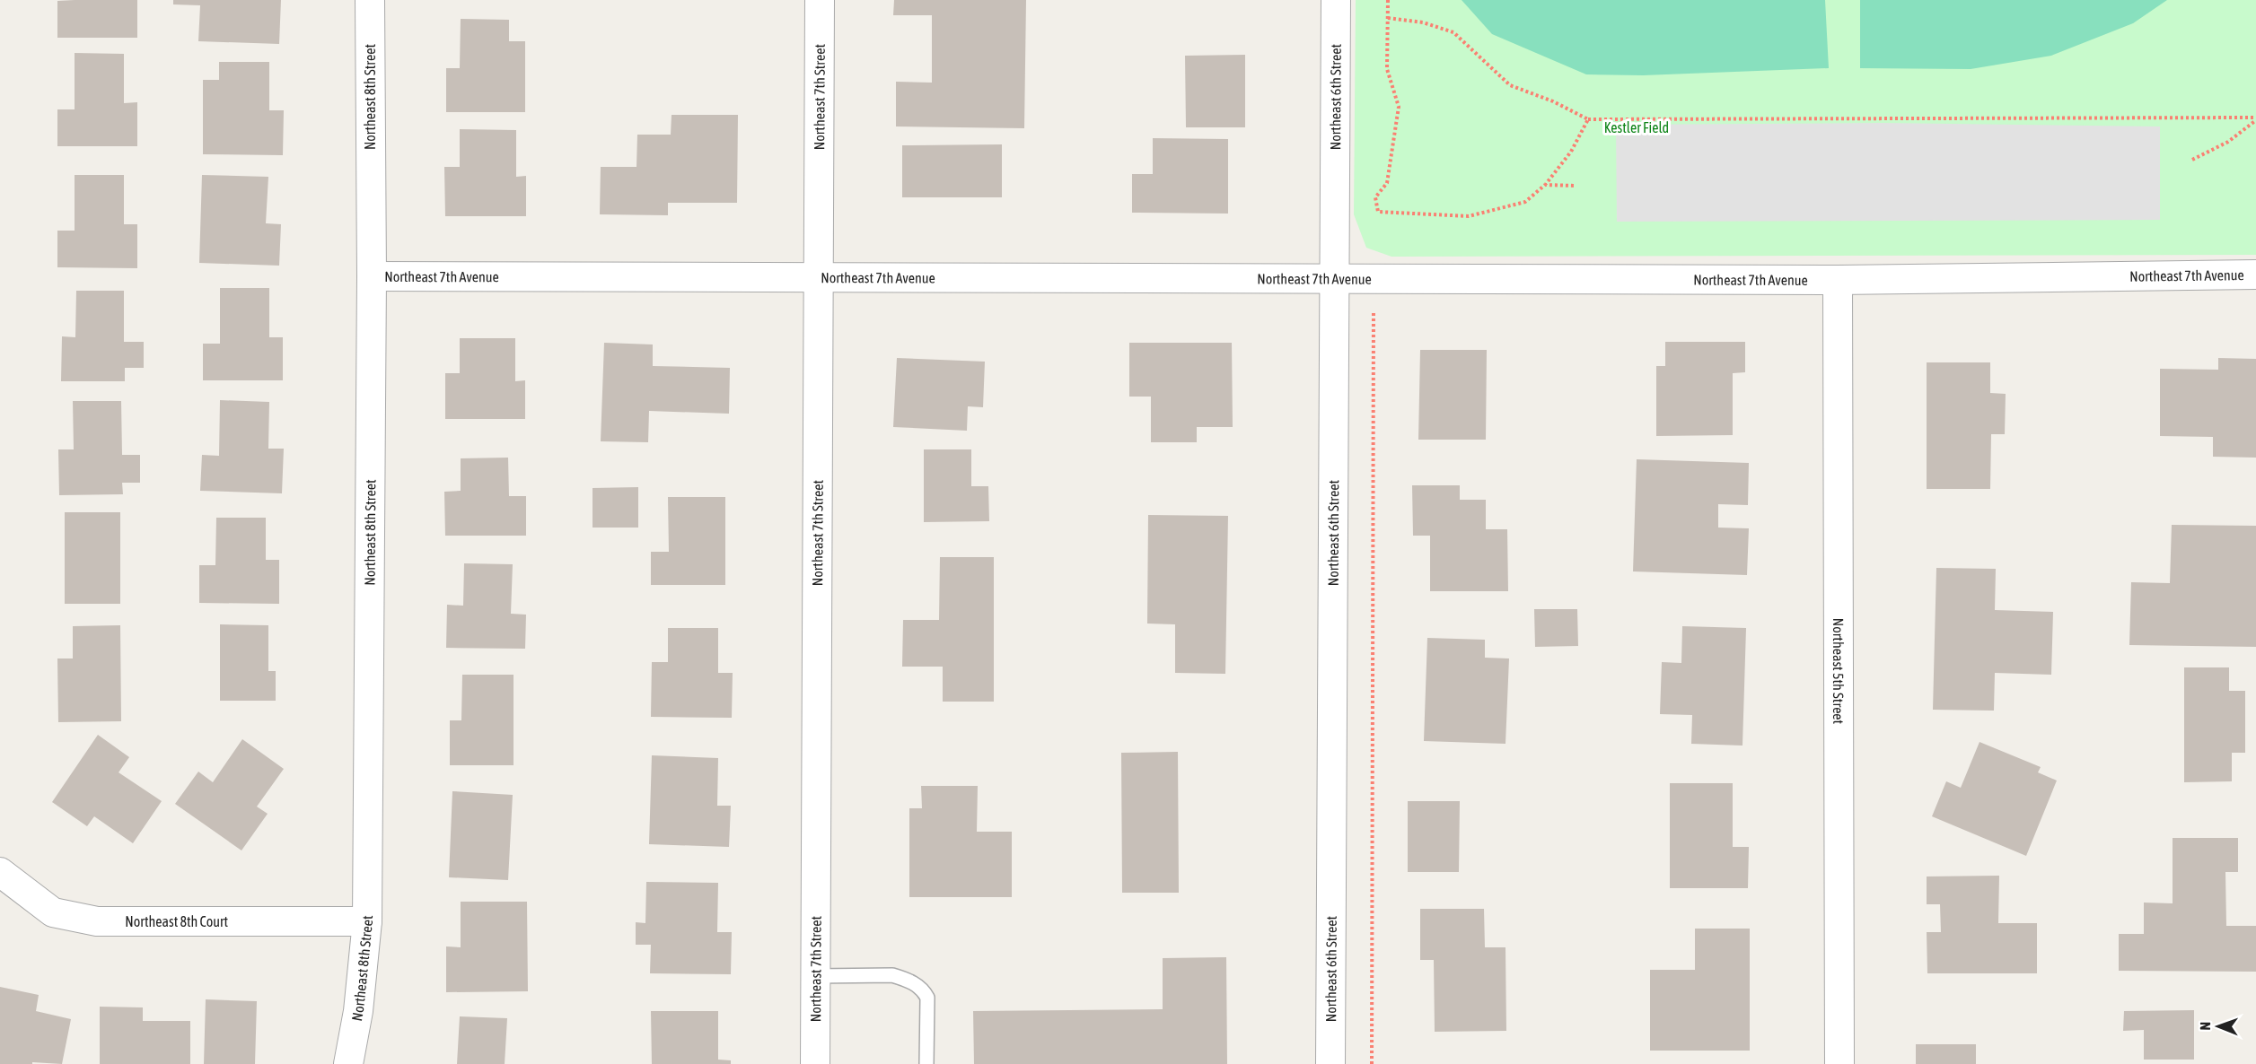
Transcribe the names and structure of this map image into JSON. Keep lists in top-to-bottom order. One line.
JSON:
{"streets":{"street":["Northeast 7th Street","Northeast 6th Street","Northeast 8th Street","Northeast 7th Avenue","Northeast 5th Street","Northeast 8th Court"]},"crossings":[["Northeast 7th Street","Northeast 7th Avenue"],["Northeast 6th Street","Northeast 7th Avenue"],["Northeast 8th Street","Northeast 7th Avenue"],["Northeast 8th Street","Northeast 8th Court"],["Northeast 7th Avenue","Northeast 5th Street"]],"parks":["Kestler Field"],"north":"left"}
